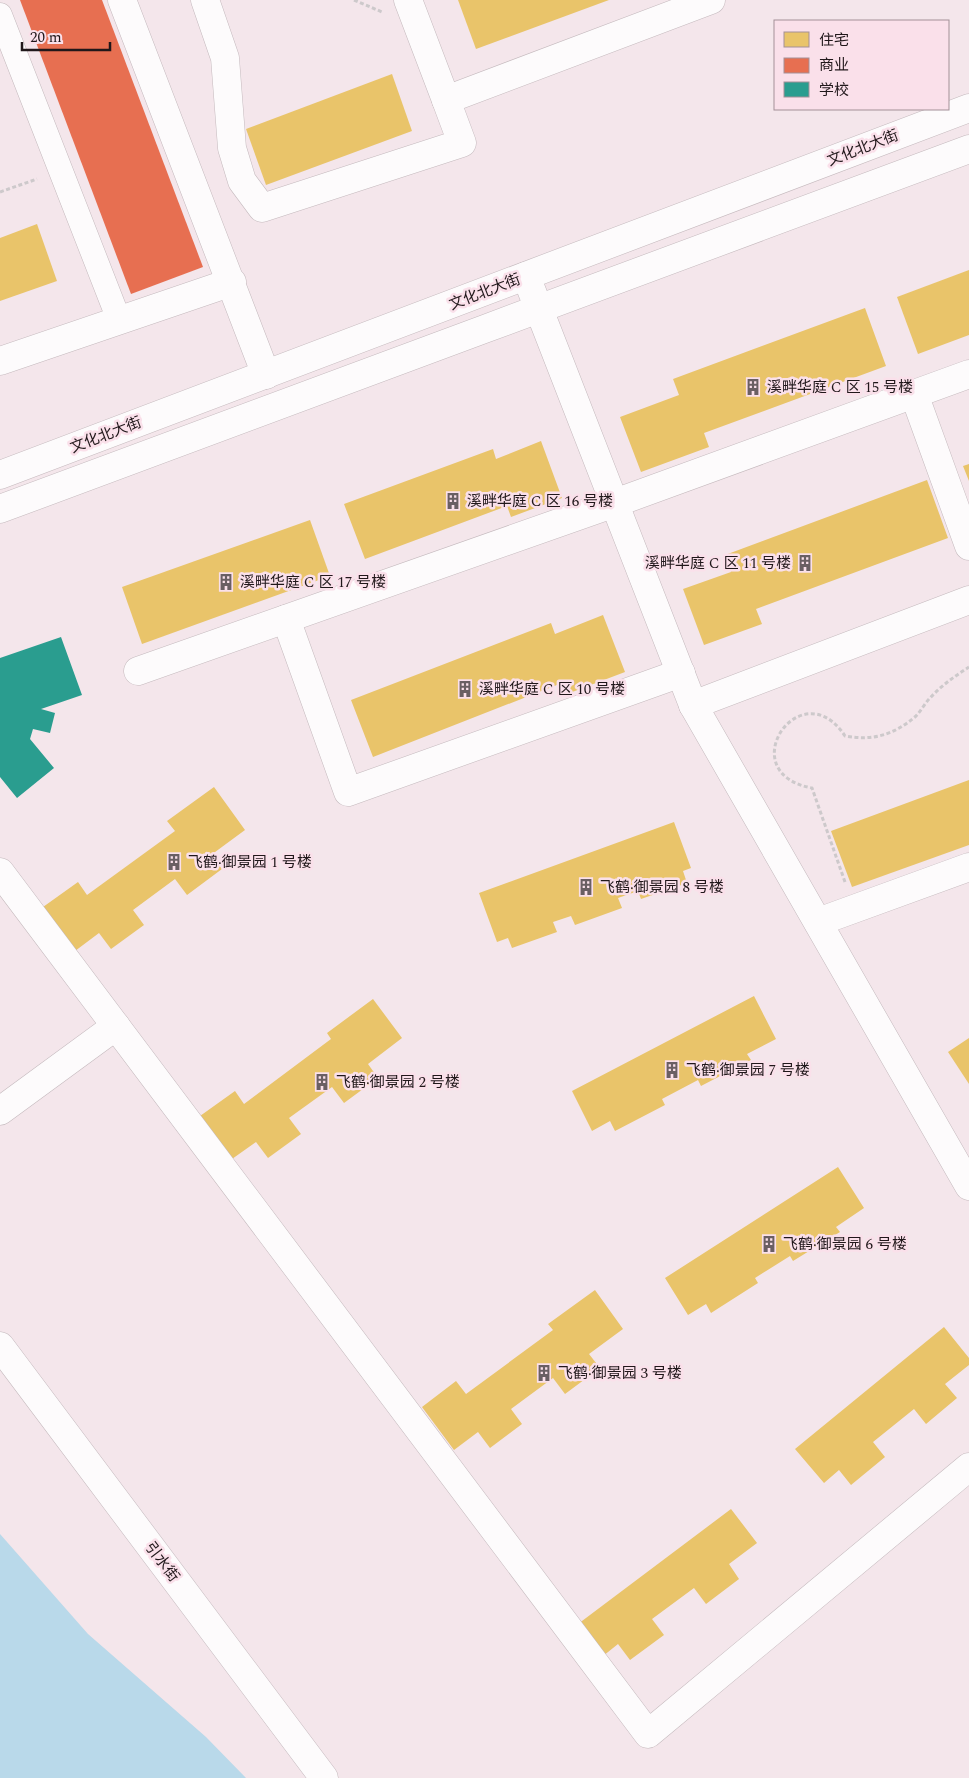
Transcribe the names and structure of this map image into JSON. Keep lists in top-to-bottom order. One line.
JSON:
{"streets":{"street":["文化北大街","引水街"]},"places":{"building":["溪畔华庭 C 区 15 号楼","溪畔华庭 C 区 16 号楼","溪畔华庭 C 区 11 号楼","溪畔华庭 C 区 17 号楼","溪畔华庭 C 区 10 号楼","飞鹤·御景园 1 号楼","飞鹤·御景园 8 号楼","飞鹤·御景园 7 号楼","飞鹤·御景园 2 号楼","飞鹤·御景园 6 号楼","飞鹤·御景园 3 号楼"]},"legend":["住宅","商业","学校"],"scale_bar":"20 m"}
